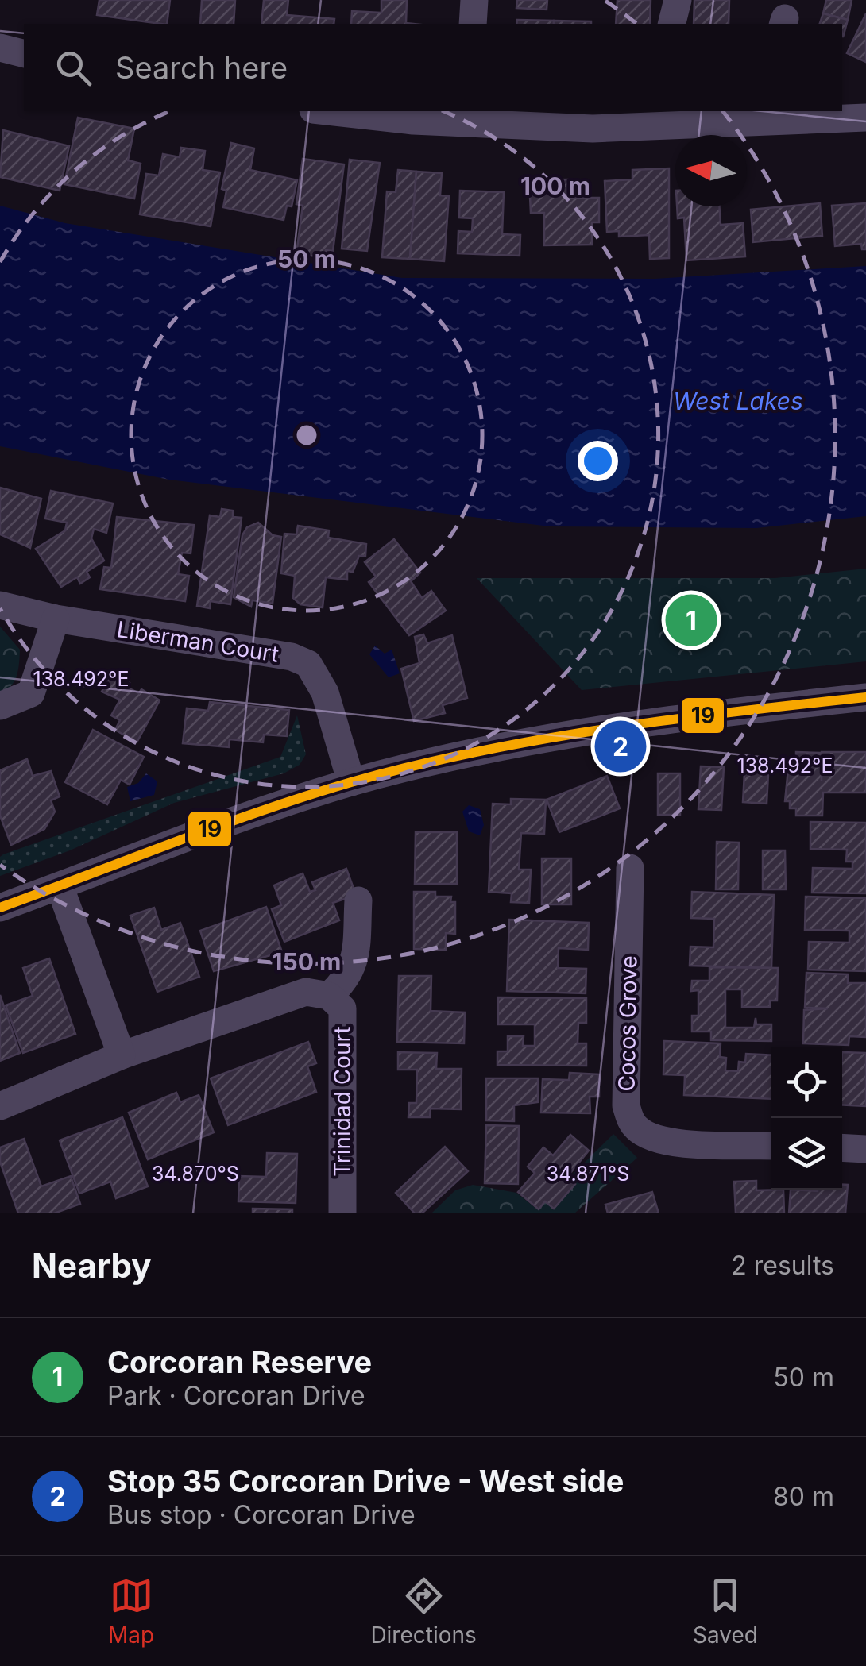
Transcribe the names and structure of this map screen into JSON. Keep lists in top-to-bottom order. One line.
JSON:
{"streets":{"street":["Liberman Court","Cocos Grove","Trinidad Court"]},"water":["West Lakes"],"lines":["transit line 19"],"north":"left","page":{"search":"Search here","pins":["1","2"],"heading":["Nearby","2 results"],"list":[{"mark":"1","name":"Corcoran Reserve","note":"Park · Corcoran Drive","value":"50 m"},{"mark":"2","name":"Stop 35 Corcoran Drive - West side","note":"Bus stop · Corcoran Drive","value":"80 m"}],"nav":["Map","Directions","Saved"]},"coordinates":["138.492°E","34.870°S","34.871°S"],"rings":["100 m","50 m","150 m"]}
